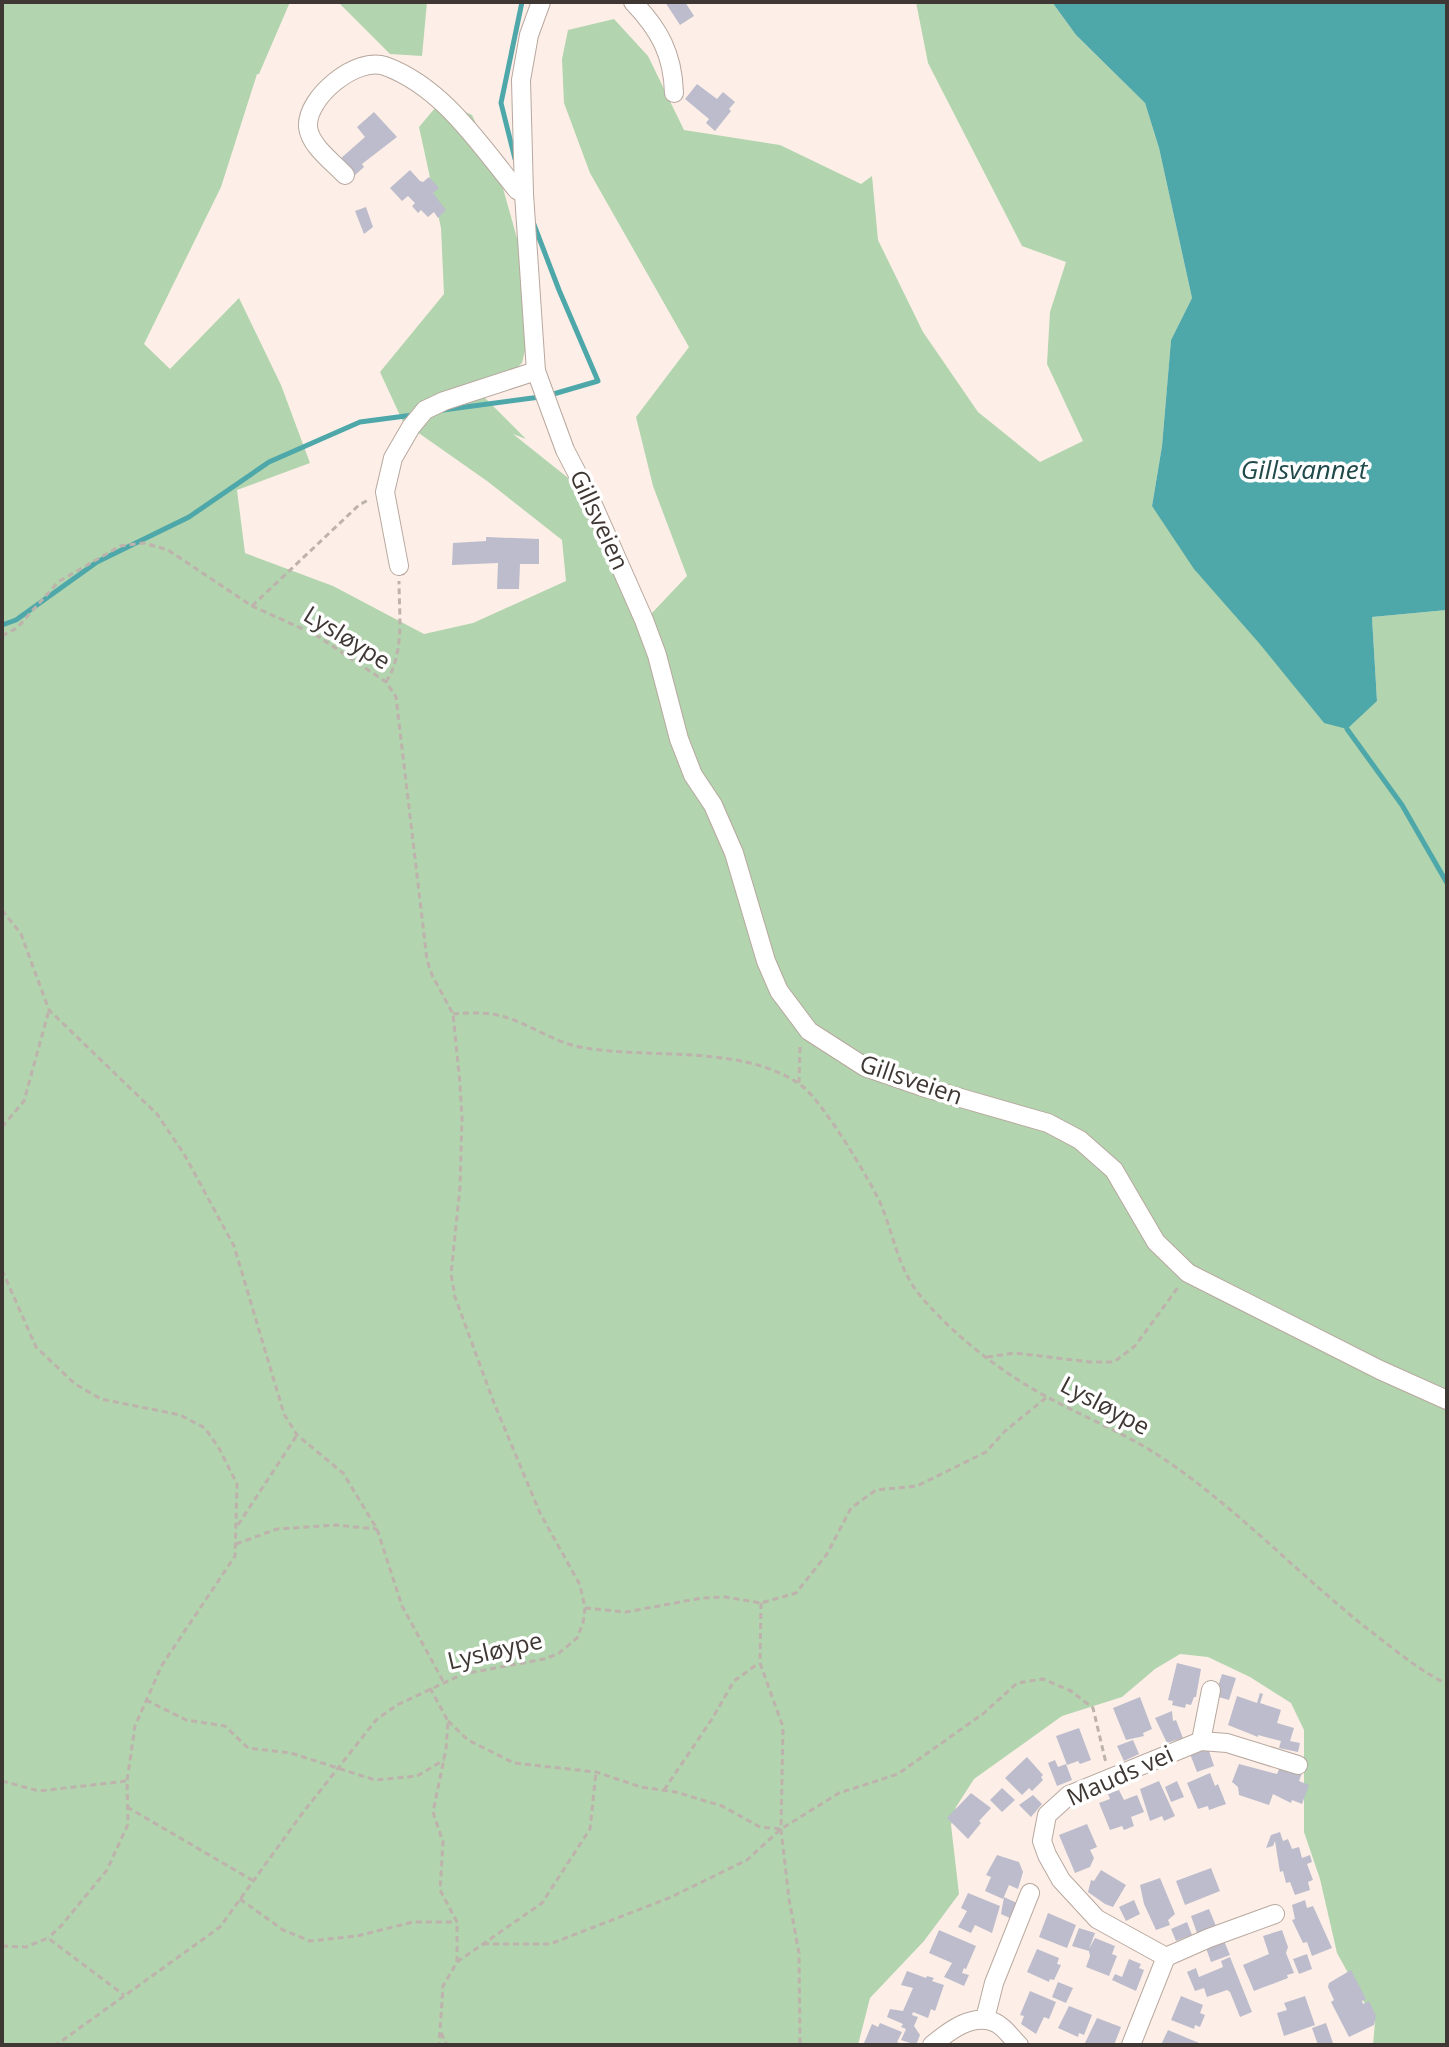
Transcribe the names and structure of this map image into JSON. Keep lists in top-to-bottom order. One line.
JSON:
{"streets":{"street":["Gillsveien","Mauds vei"],"path":["Lysløype"]},"water":["Gillsvannet"]}
